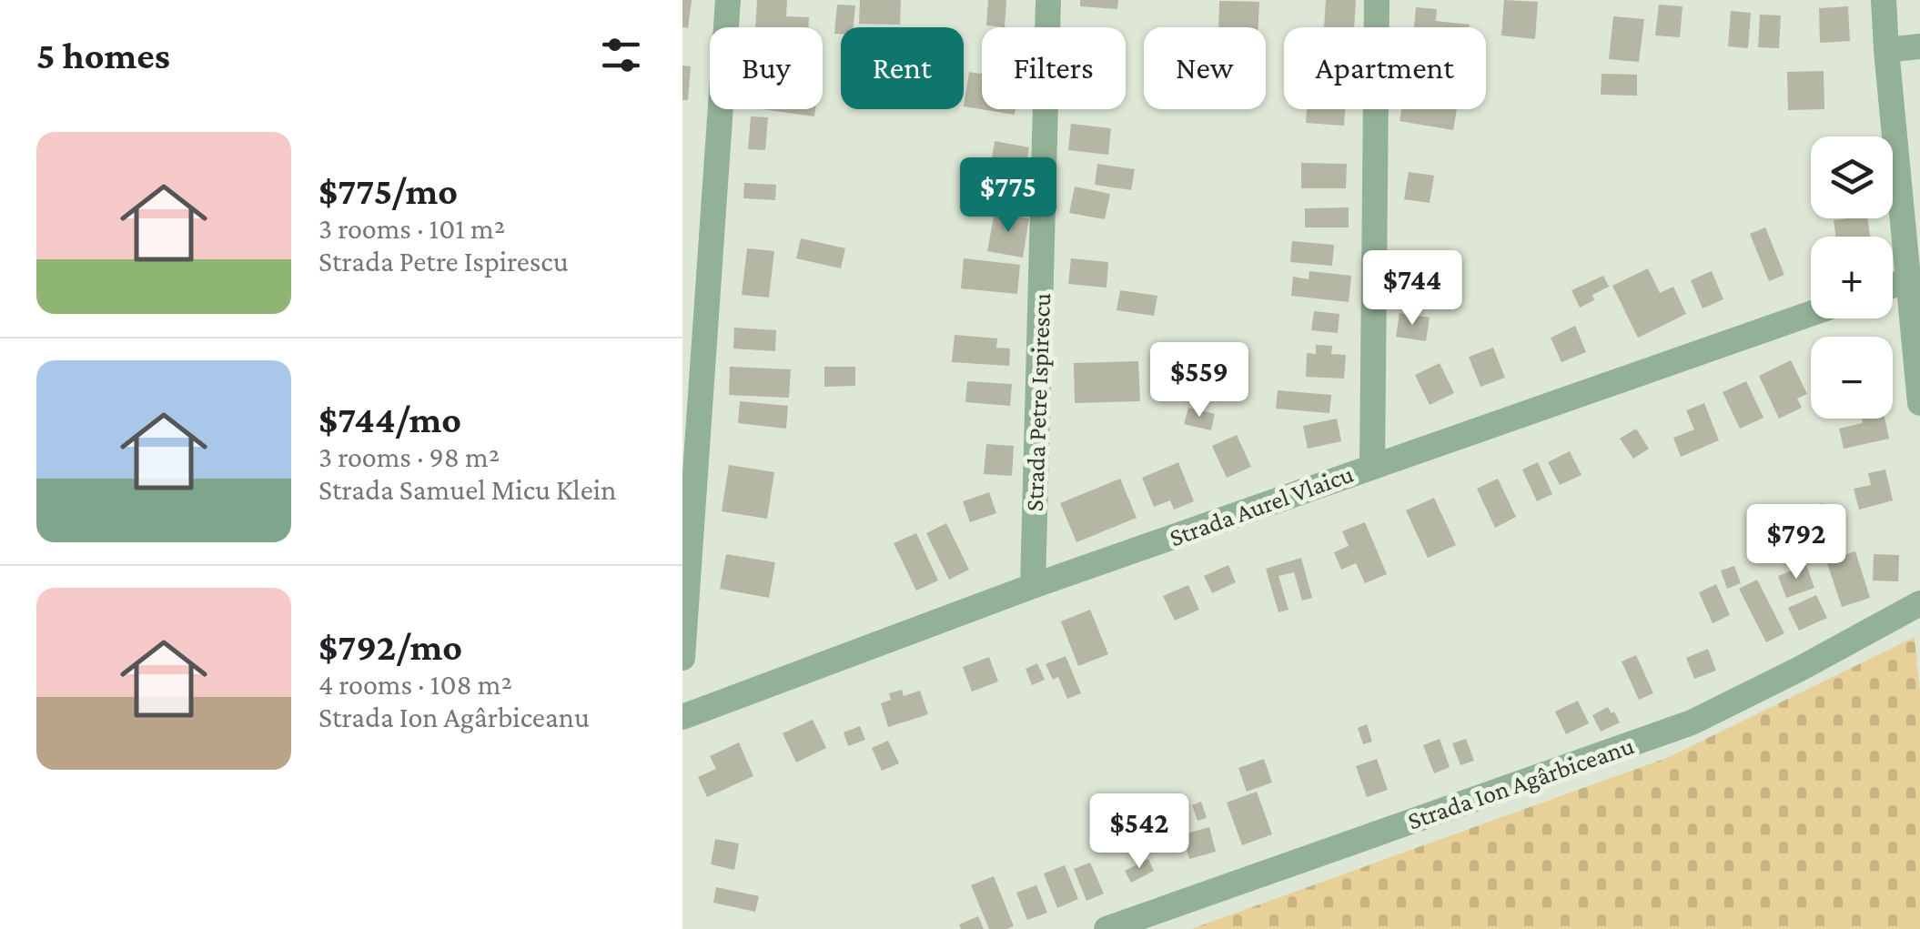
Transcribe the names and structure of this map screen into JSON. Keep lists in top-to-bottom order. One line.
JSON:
{"streets":{"street":["Strada Petre Ispirescu","Strada Aurel Vlaicu","Strada Ion Agârbiceanu"]},"crossings":[["Strada Petre Ispirescu","Strada Aurel Vlaicu"]],"page":{"heading":"5 homes","chip":["Buy","Rent","Filters","New","Apartment"],"list":[{"name":"$775/mo","note":"3 rooms · 101 m² · Strada Petre Ispirescu"},{"name":"$744/mo","note":"3 rooms · 98 m² · Strada Samuel Micu Klein"},{"name":"$792/mo","note":"4 rooms · 108 m² · Strada Ion Agârbiceanu"}],"map_buttons":["+","−"],"price":["$775","$744","$559","$792","$542"]}}
